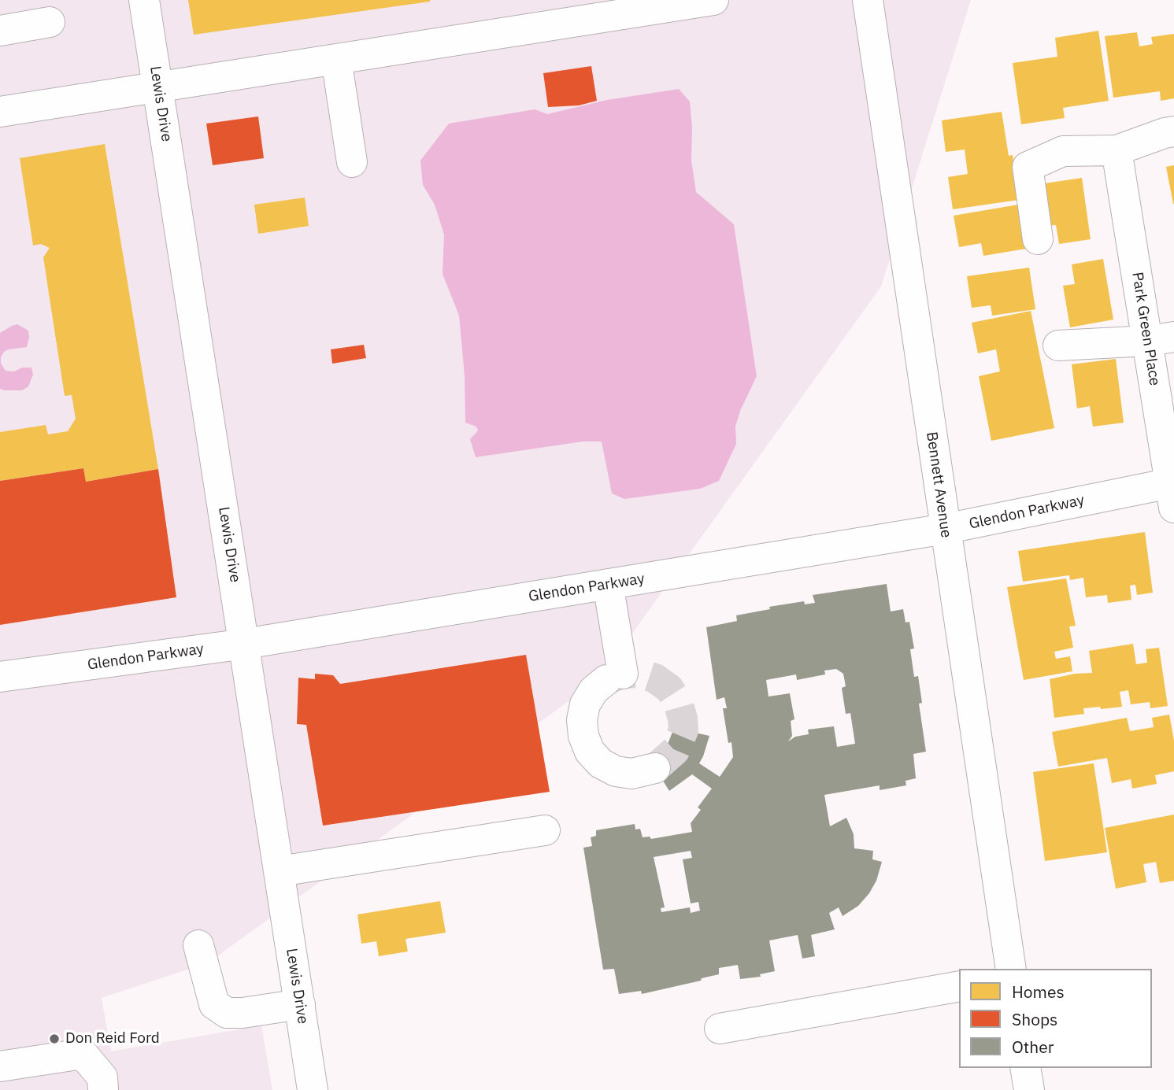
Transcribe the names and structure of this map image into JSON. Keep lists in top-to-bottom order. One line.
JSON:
{"streets":{"street":["Lewis Drive","Park Green Place","Bennett Avenue","Glendon Parkway"]},"crossings":[["Lewis Drive","Glendon Parkway"],["Park Green Place","Glendon Parkway"],["Bennett Avenue","Glendon Parkway"]],"places":["Don Reid Ford"],"legend":["Homes","Shops","Other"]}
